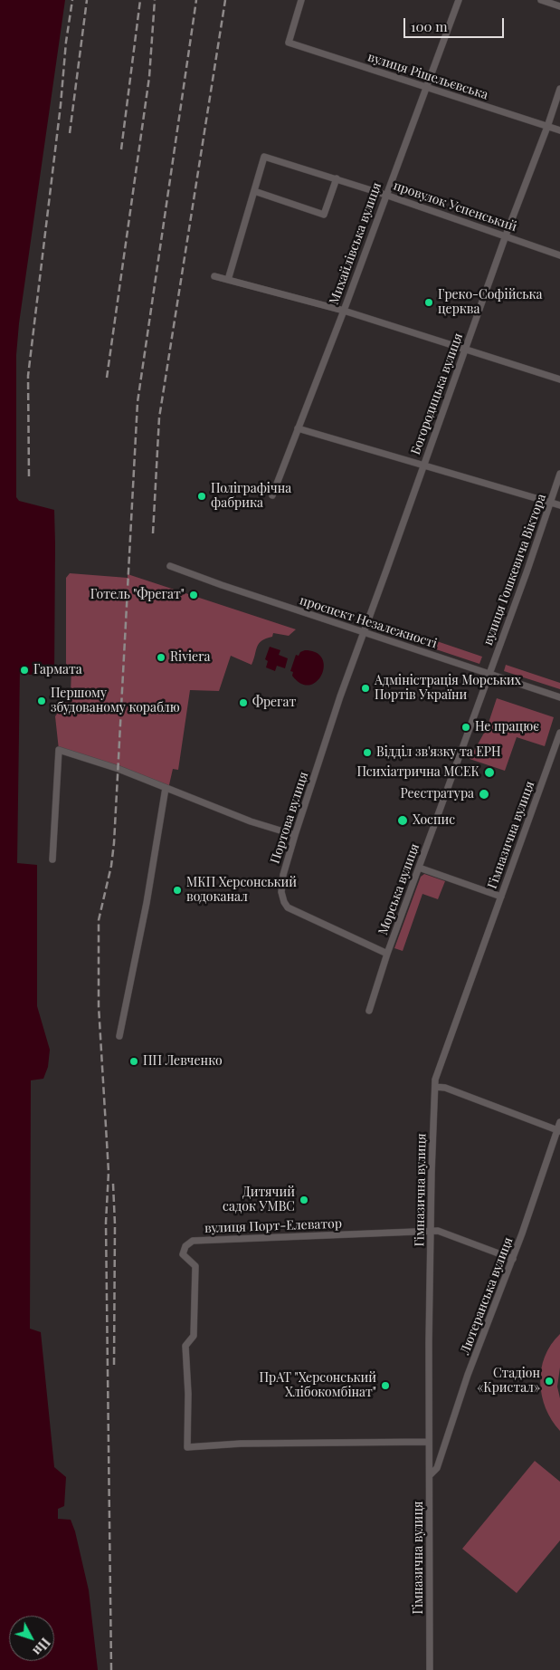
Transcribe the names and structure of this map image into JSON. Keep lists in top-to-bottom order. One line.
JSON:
{"streets":{"street":["вулиця Рішельєвська","провулок Успенський","Михайлівська вулиця","Богородицька вулиця","вулиця Гошкевича Віктора","проспект Незалежності","Портова вулиця","Гімназична вулиця","Морська вулиця","вулиця Порт-Елеватор","Лютеранська вулиця"]},"crossings":[["вулиця Рішельєвська","Михайлівська вулиця"],["вулиця Рішельєвська","Богородицька вулиця"],["провулок Успенський","Михайлівська вулиця"],["провулок Успенський","Богородицька вулиця"],["Богородицька вулиця","проспект Незалежності"],["Богородицька вулиця","Портова вулиця"],["вулиця Гошкевича Віктора","проспект Незалежності"],["вулиця Гошкевича Віктора","Морська вулиця"],["проспект Незалежності","Портова вулиця"],["проспект Незалежності","Морська вулиця"],["Портова вулиця","Морська вулиця"],["Гімназична вулиця","вулиця Порт-Елеватор"],["Гімназична вулиця","Лютеранська вулиця"],["вулиця Порт-Елеватор","Лютеранська вулиця"]],"places":["Греко-Софійська церква","Поліграфічна фабрика","Готель \"Фрегат\"","Riviera","Гармата","Адміністрація Морських Портів України","Першому збудованому кораблю","Фрегат","Не працює","Відділ зв'язку та ЕРН","Психіатрична МСЕК","Реєстратура","Хоспис","МКП Херсонський водоканал","ПП Левченко","Дитячий садок УМВС","Стадіон «Кристал»","ПрАТ \"Херсонський Хлібокомбінат\""],"scale_bar":"100 m","north":"bottom right"}
